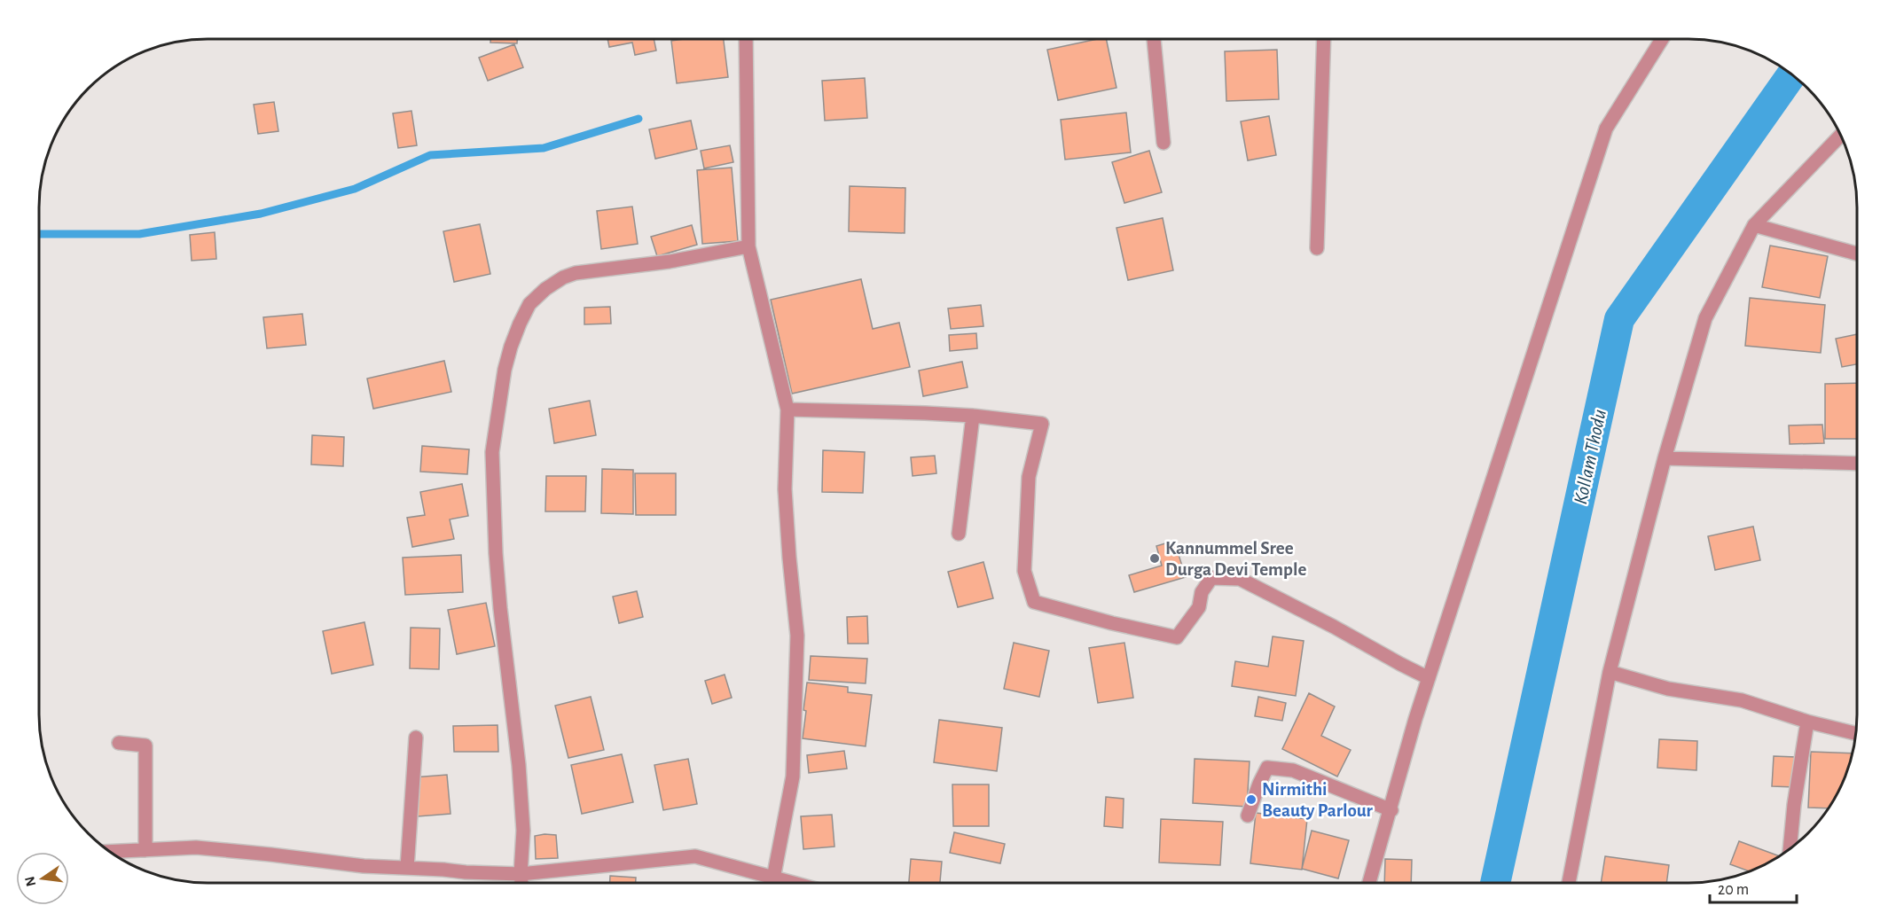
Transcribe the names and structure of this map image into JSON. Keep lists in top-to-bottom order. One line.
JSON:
{"water":["Kollam Thodu"],"places":["Kannummel Sree Durga Devi Temple","Nirmithi Beauty Parlour"],"scale_bar":"20 m","north":"left"}
